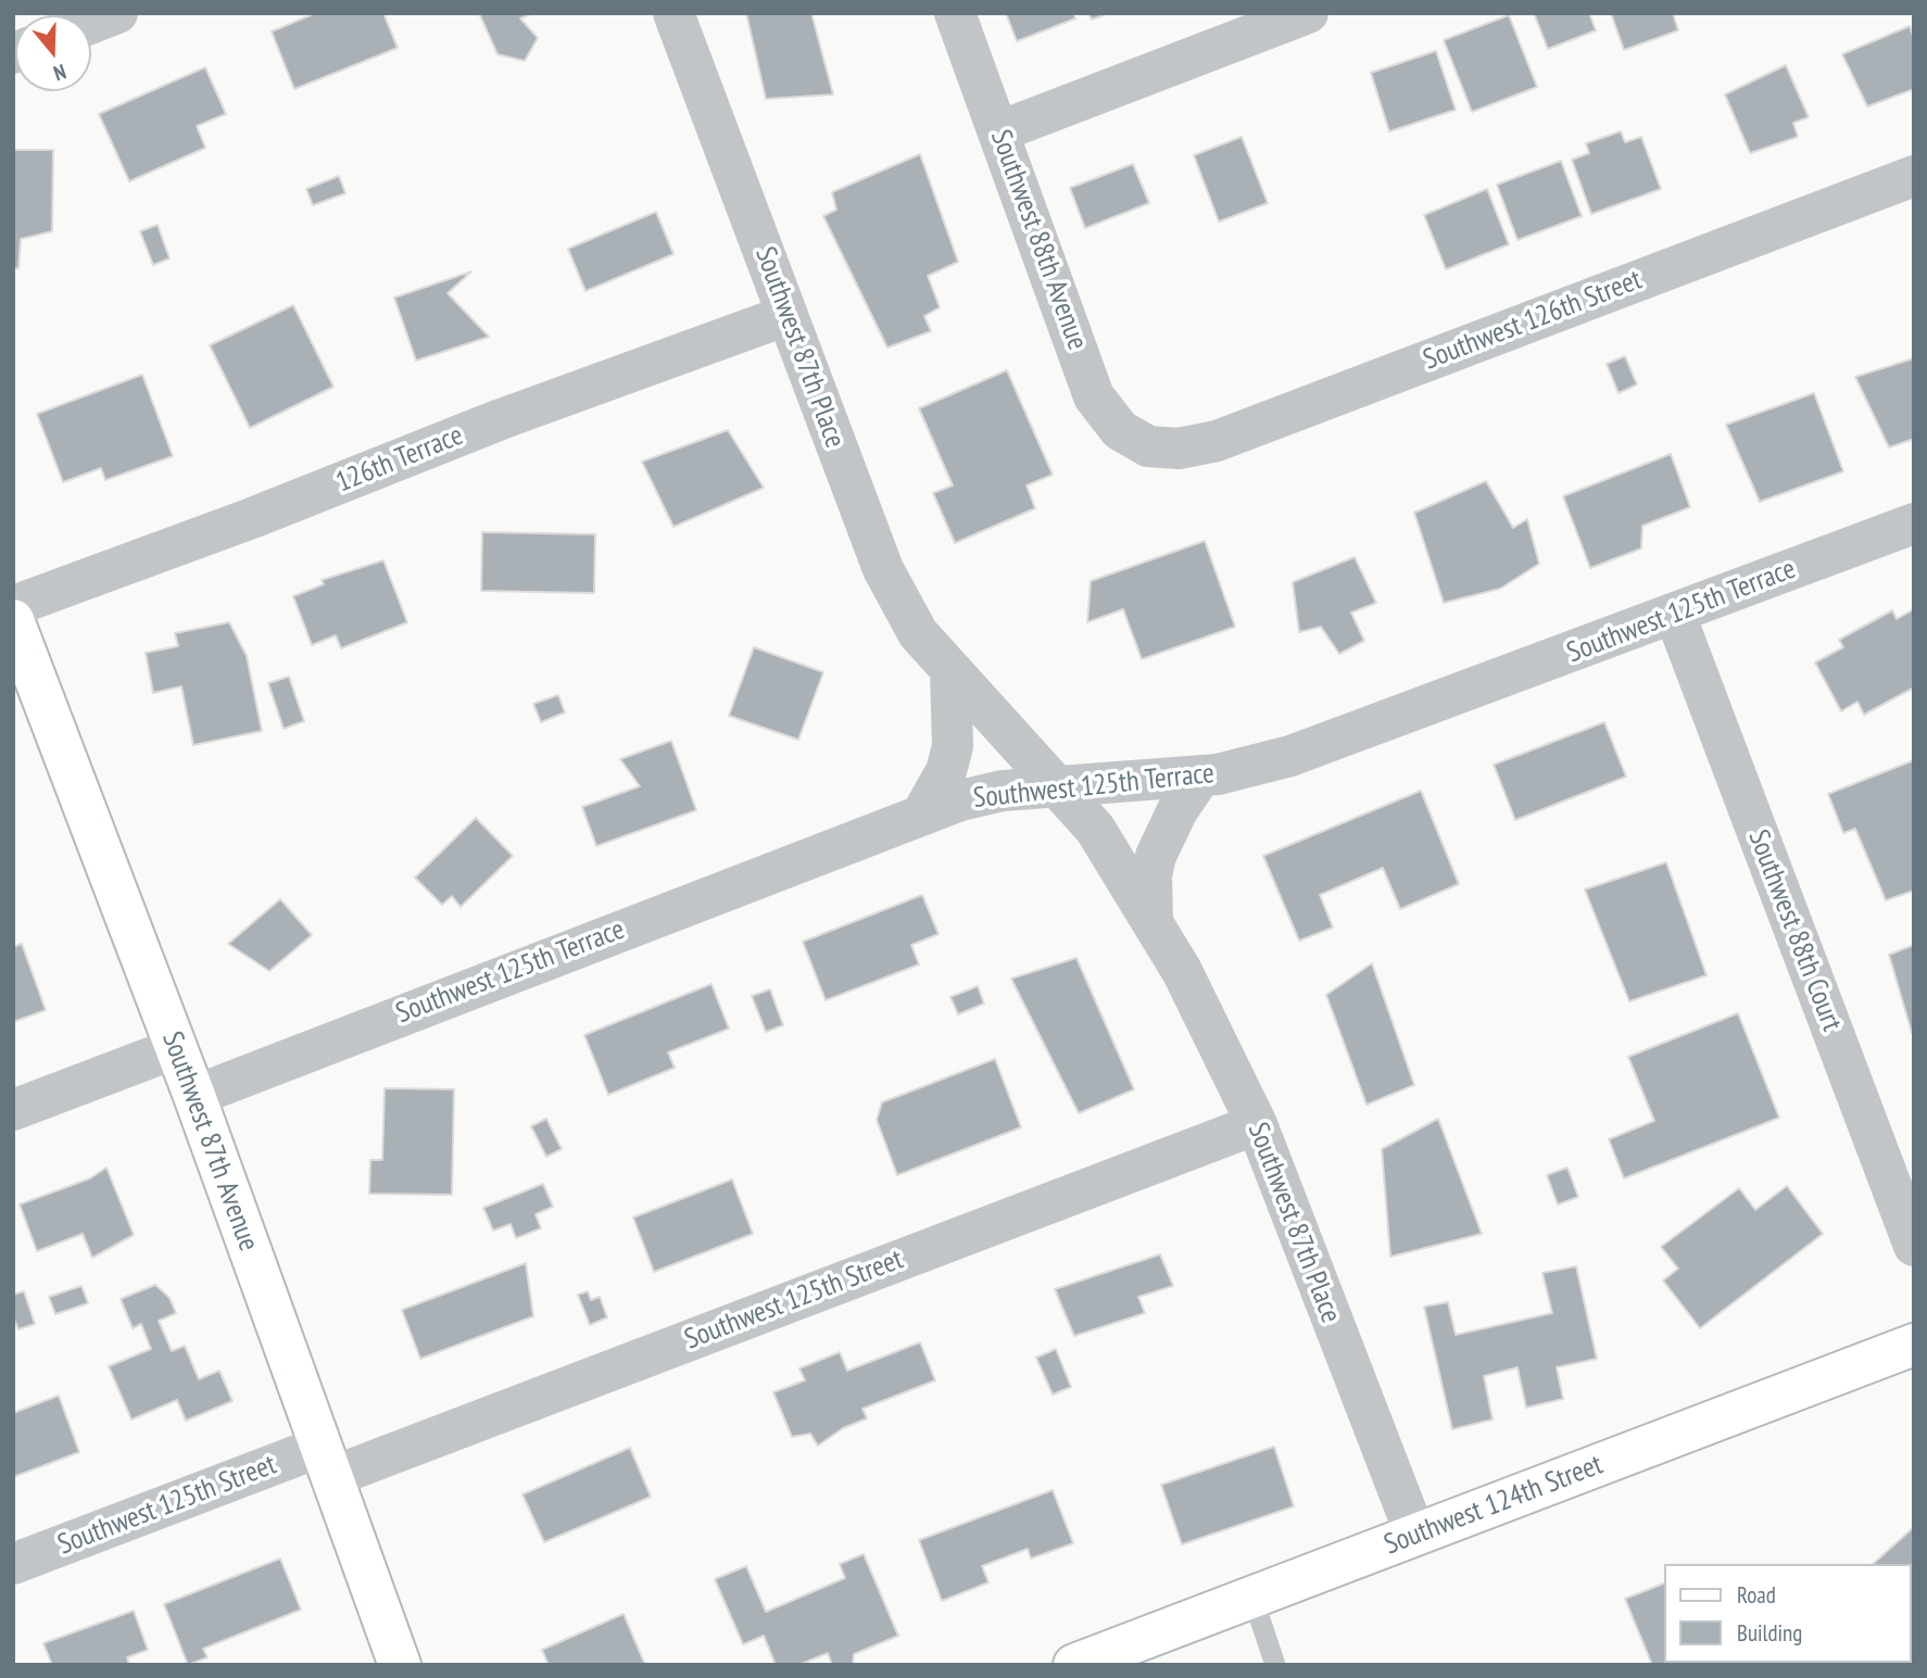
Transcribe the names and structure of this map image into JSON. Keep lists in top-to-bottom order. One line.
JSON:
{"streets":{"main road":["Southwest 87th Avenue","Southwest 124th Street"],"street":["Southwest 88th Avenue","Southwest 126th Street","Southwest 87th Place","126th Terrace","Southwest 125th Terrace","Southwest 88th Court","Southwest 125th Street"]},"crossings":[["Southwest 88th Avenue","Southwest 126th Street"],["Southwest 87th Place","126th Terrace"],["Southwest 87th Place","Southwest 125th Terrace"],["Southwest 87th Place","Southwest 125th Street"],["Southwest 87th Place","Southwest 124th Street"],["Southwest 125th Terrace","Southwest 88th Court"],["Southwest 125th Terrace","Southwest 87th Avenue"],["Southwest 87th Avenue","Southwest 125th Street"]],"legend":["Road","Building"],"north":"bottom"}
